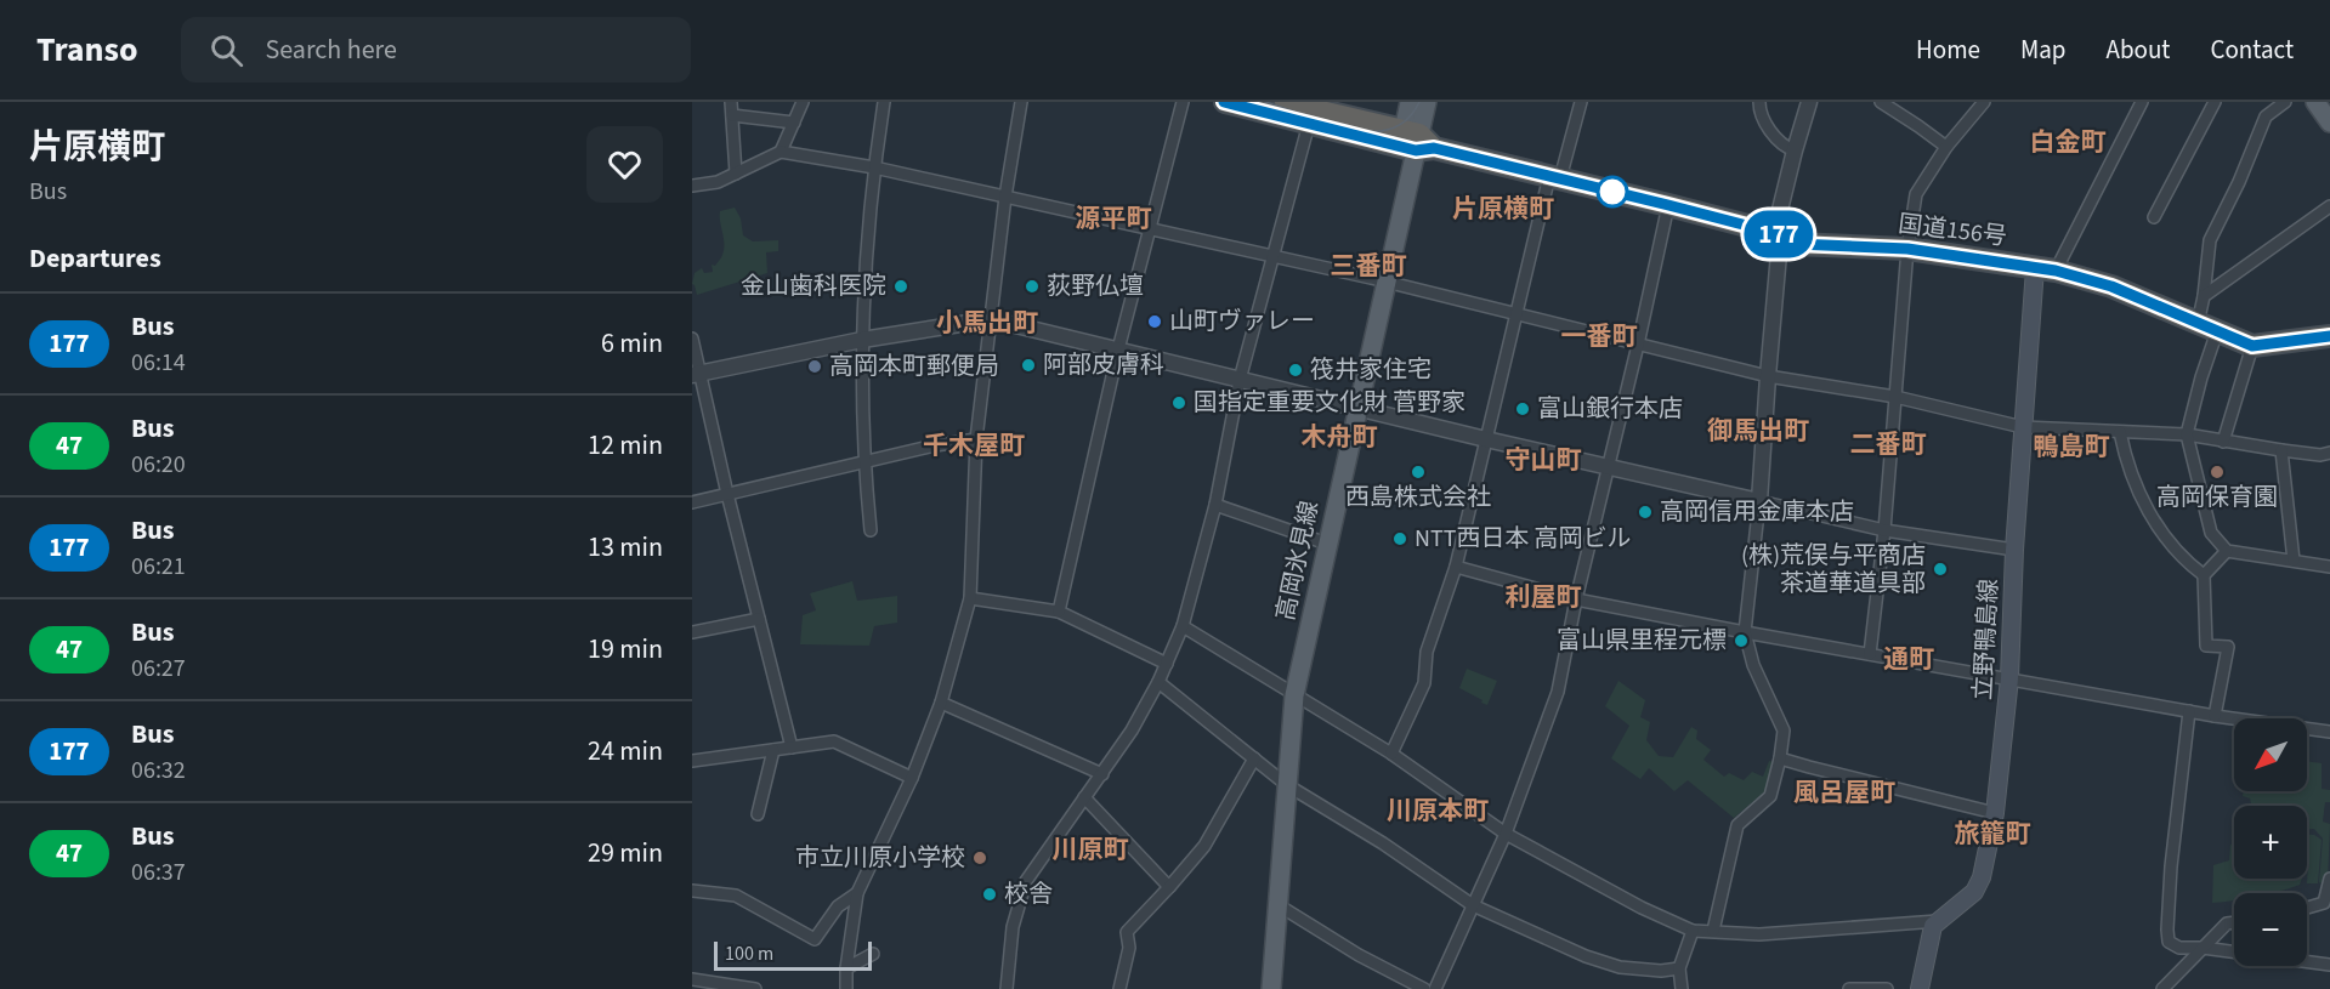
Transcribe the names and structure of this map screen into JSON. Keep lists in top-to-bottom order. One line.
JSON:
{"streets":{"highway":["国道156号"],"main road":["高岡氷見線","立野鴨島線"]},"crossings":[["国道156号","高岡氷見線"],["国道156号","立野鴨島線"]],"districts":["白金町","片原横町","源平町","三番町","小馬出町","一番町","御馬出町","木舟町","二番町","千木屋町","鴨島町","守山町","利屋町","通町","風呂屋町","川原本町","旅籠町","川原町"],"places":["金山歯科医院","荻野仏壇","山町ヴァレー","阿部皮膚科","高岡本町郵便局","筏井家住宅","国指定重要文化財 菅野家","富山銀行本店","西島株式会社","高岡保育園","高岡信用金庫本店","NTT西日本 高岡ビル","(株)荒俣与平商店 茶道華道具部","富山県里程元標","市立川原小学校","校舎"],"lines":["bus line 177"],"scale_bar":"100 m","north":"bottom left","page":{"header":"Transo","search":"Search here","nav":["Home","Map","About","Contact"],"heading":[["片原横町","Bus"],"Departures"],"on_map":"177","list":[{"mark":"177","name":"Bus","note":"06:14","value":"6 min"},{"mark":"47","name":"Bus","note":"06:20","value":"12 min"},{"mark":"177","name":"Bus","note":"06:21","value":"13 min"},{"mark":"47","name":"Bus","note":"06:27","value":"19 min"},{"mark":"177","name":"Bus","note":"06:32","value":"24 min"},{"mark":"47","name":"Bus","note":"06:37","value":"29 min"}],"map_buttons":["+","−"],"scale":"100 m"}}
